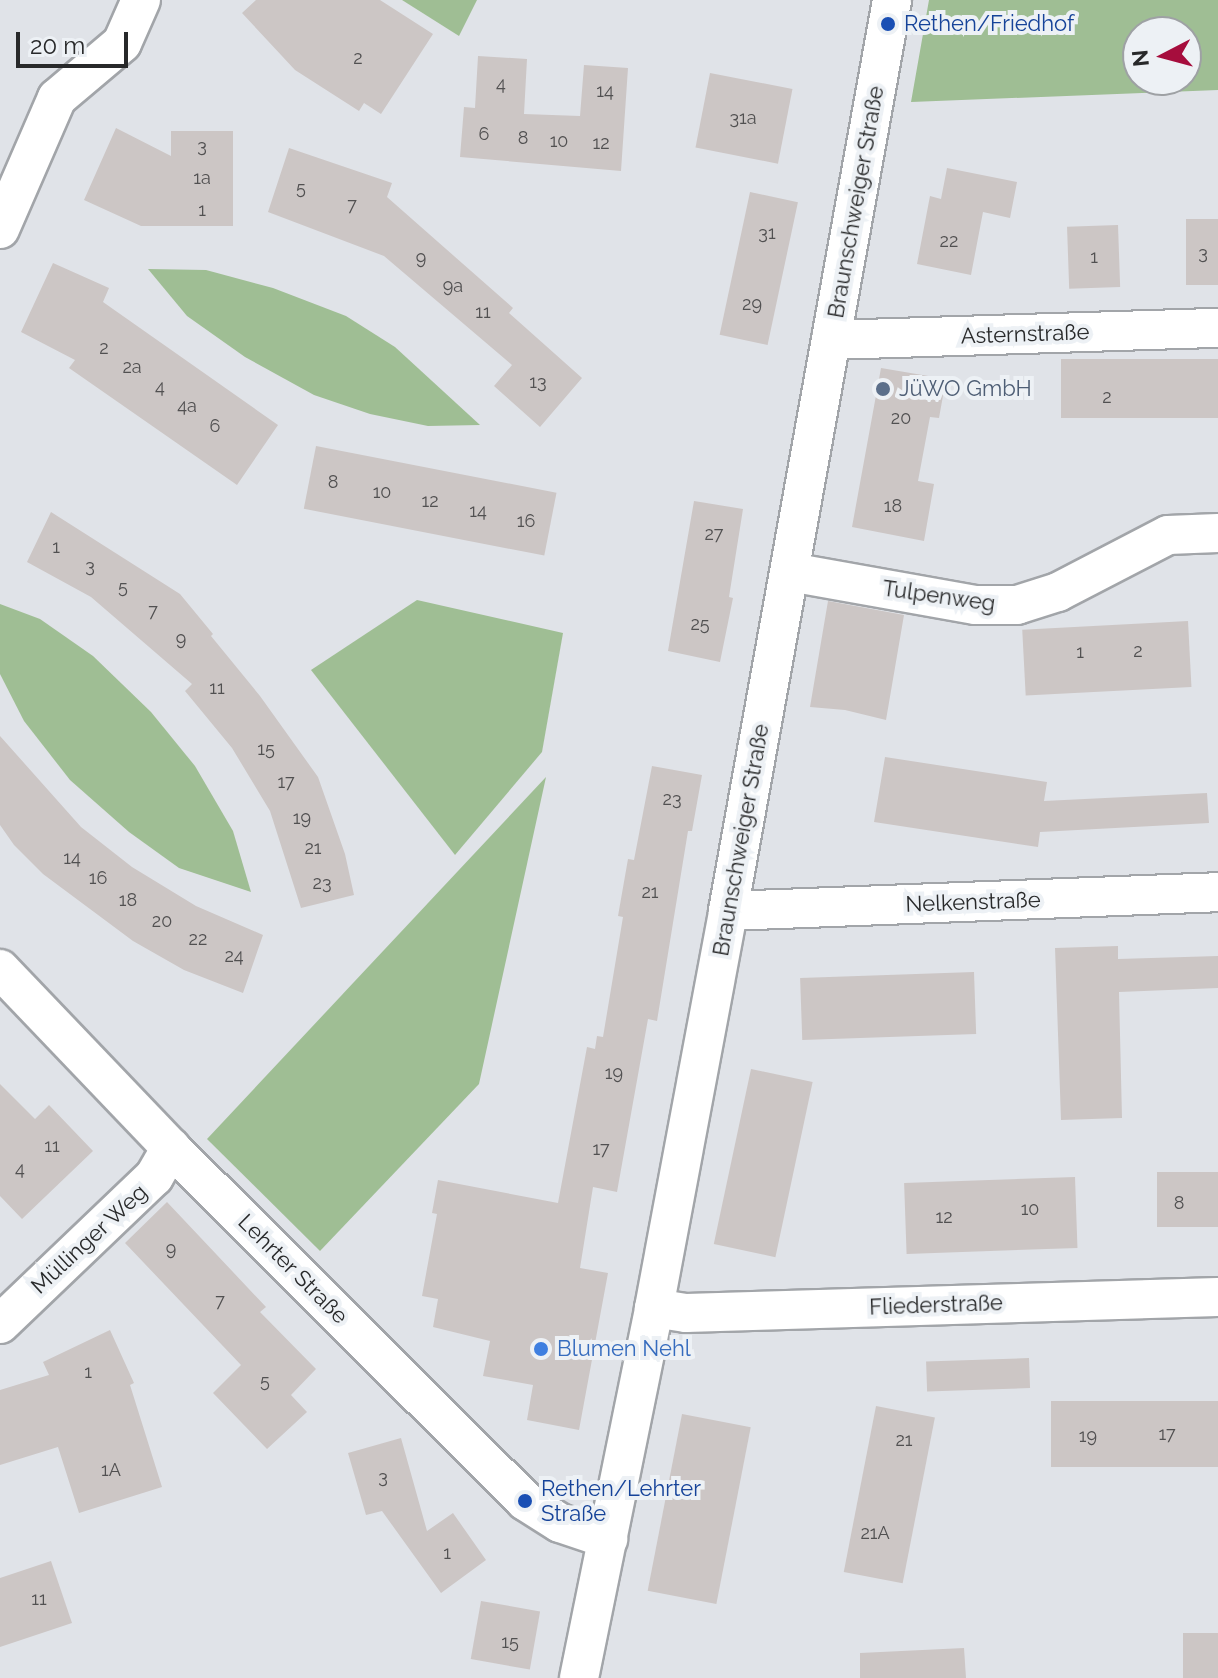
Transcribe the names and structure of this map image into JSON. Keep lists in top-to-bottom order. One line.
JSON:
{"streets":{"street":["Braunschweiger Straße","Asternstraße","Tulpenweg","Nelkenstraße","Müllinger Weg","Lehrter Straße","Fliederstraße"]},"crossings":[["Braunschweiger Straße","Asternstraße"],["Braunschweiger Straße","Tulpenweg"],["Braunschweiger Straße","Nelkenstraße"],["Braunschweiger Straße","Lehrter Straße"],["Braunschweiger Straße","Fliederstraße"],["Müllinger Weg","Lehrter Straße"]],"places":["Rethen/Friedhof","JüWO GmbH","Blumen Nehl","Rethen/Lehrter Straße"],"house_numbers":["2","4","14","31a","6","8","10","12","3","1a","5","7","1","31","22","3","1","9","9a","29","11","2","2a","13","4","2","4a","20","6","8","10","12","18","14","16","27","1","3","5","7","25","9","2","1","11","15","17","23","19","21","14","16","23","21","18","20","22","24","19","11","17","4","8","10","12","9","7","1","5","17","19","21","1A","3","21A","1","11","15"],"scale_bar":"20 m","north":"left"}
